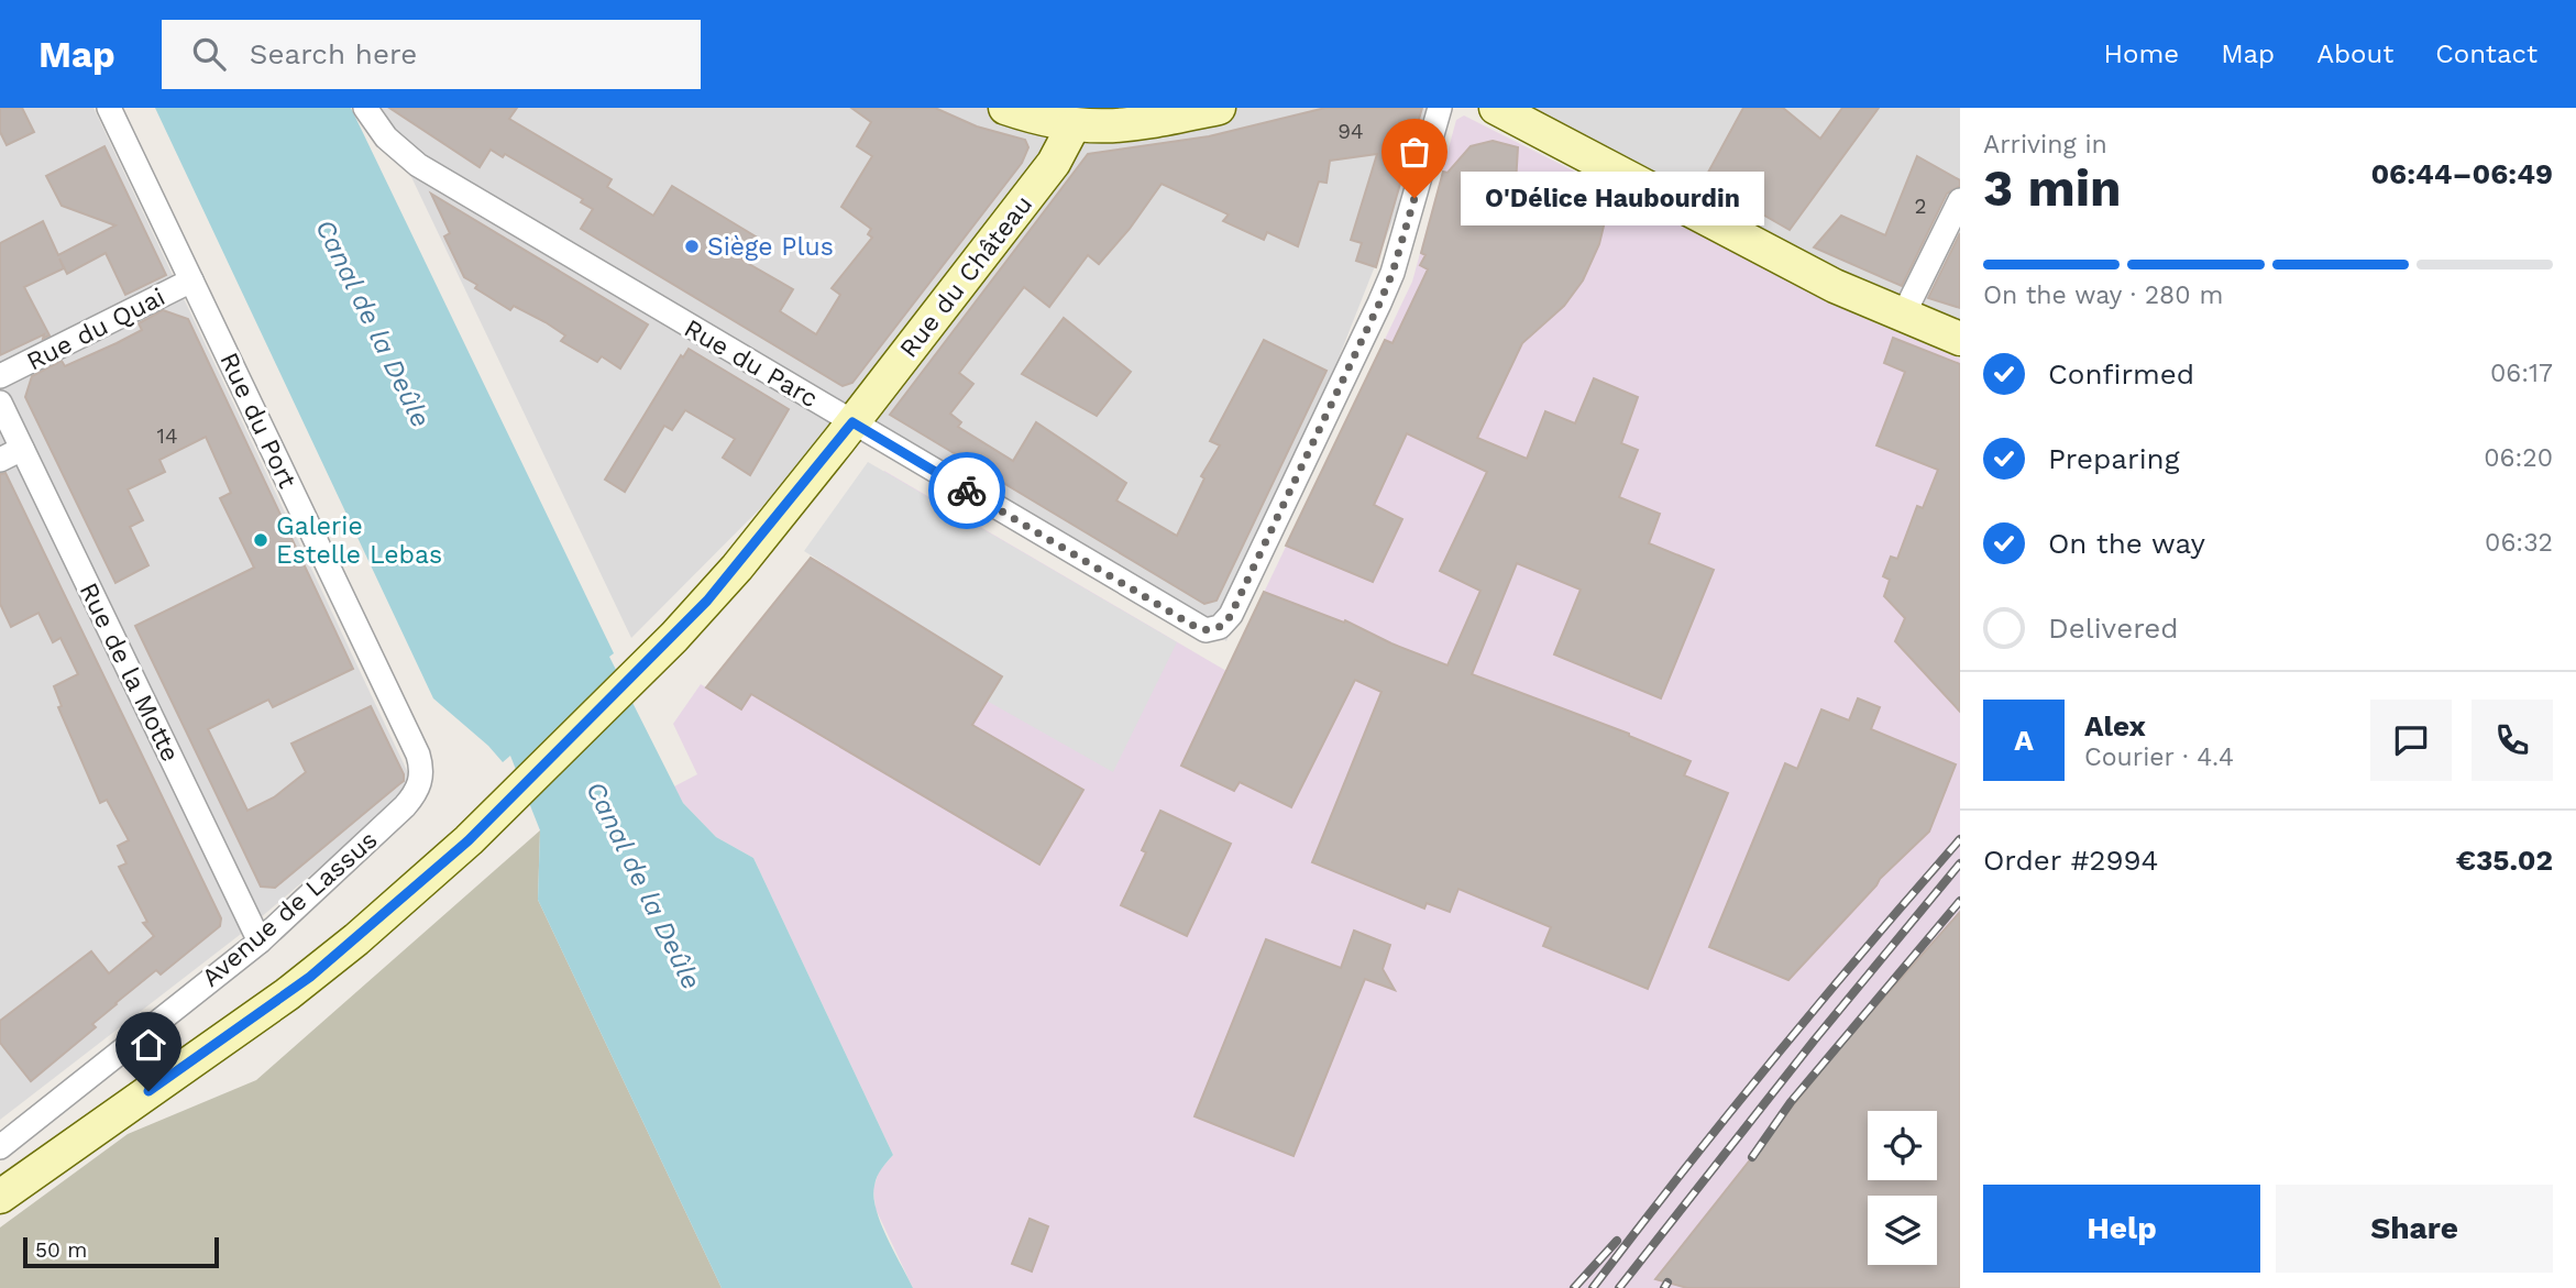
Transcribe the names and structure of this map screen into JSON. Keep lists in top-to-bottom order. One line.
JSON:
{"streets":{"street":["Rue du Château","Rue du Quai","Rue du Parc","Rue du Port","Rue de la Motte","Avenue de Lassus"]},"crossings":[["Rue du Château","Rue du Parc"],["Rue du Quai","Rue du Port"],["Rue du Port","Avenue de Lassus"],["Rue de la Motte","Avenue de Lassus"]],"water":["Canal de la Deûle"],"places":["O'Délice Haubourdin","Siège Plus","Galerie Estelle Lebas"],"house_numbers":["94","2","14"],"scale_bar":"50 m","page":{"header":"Map","search":"Search here","nav":["Home","Map","About","Contact"],"heading":["3 min","Arriving in","06:44–06:49"],"panel":["Alex","Courier · 4.4","Order #2994","€35.02"],"bubble":"O'Délice Haubourdin","bar":"On the way · 280 m","list":[["Confirmed","06:17"],["Preparing","06:20"],["On the way","06:32"],"Delivered"],"round":"A","buttons":["Help","Share"],"scale":"50 m"}}
